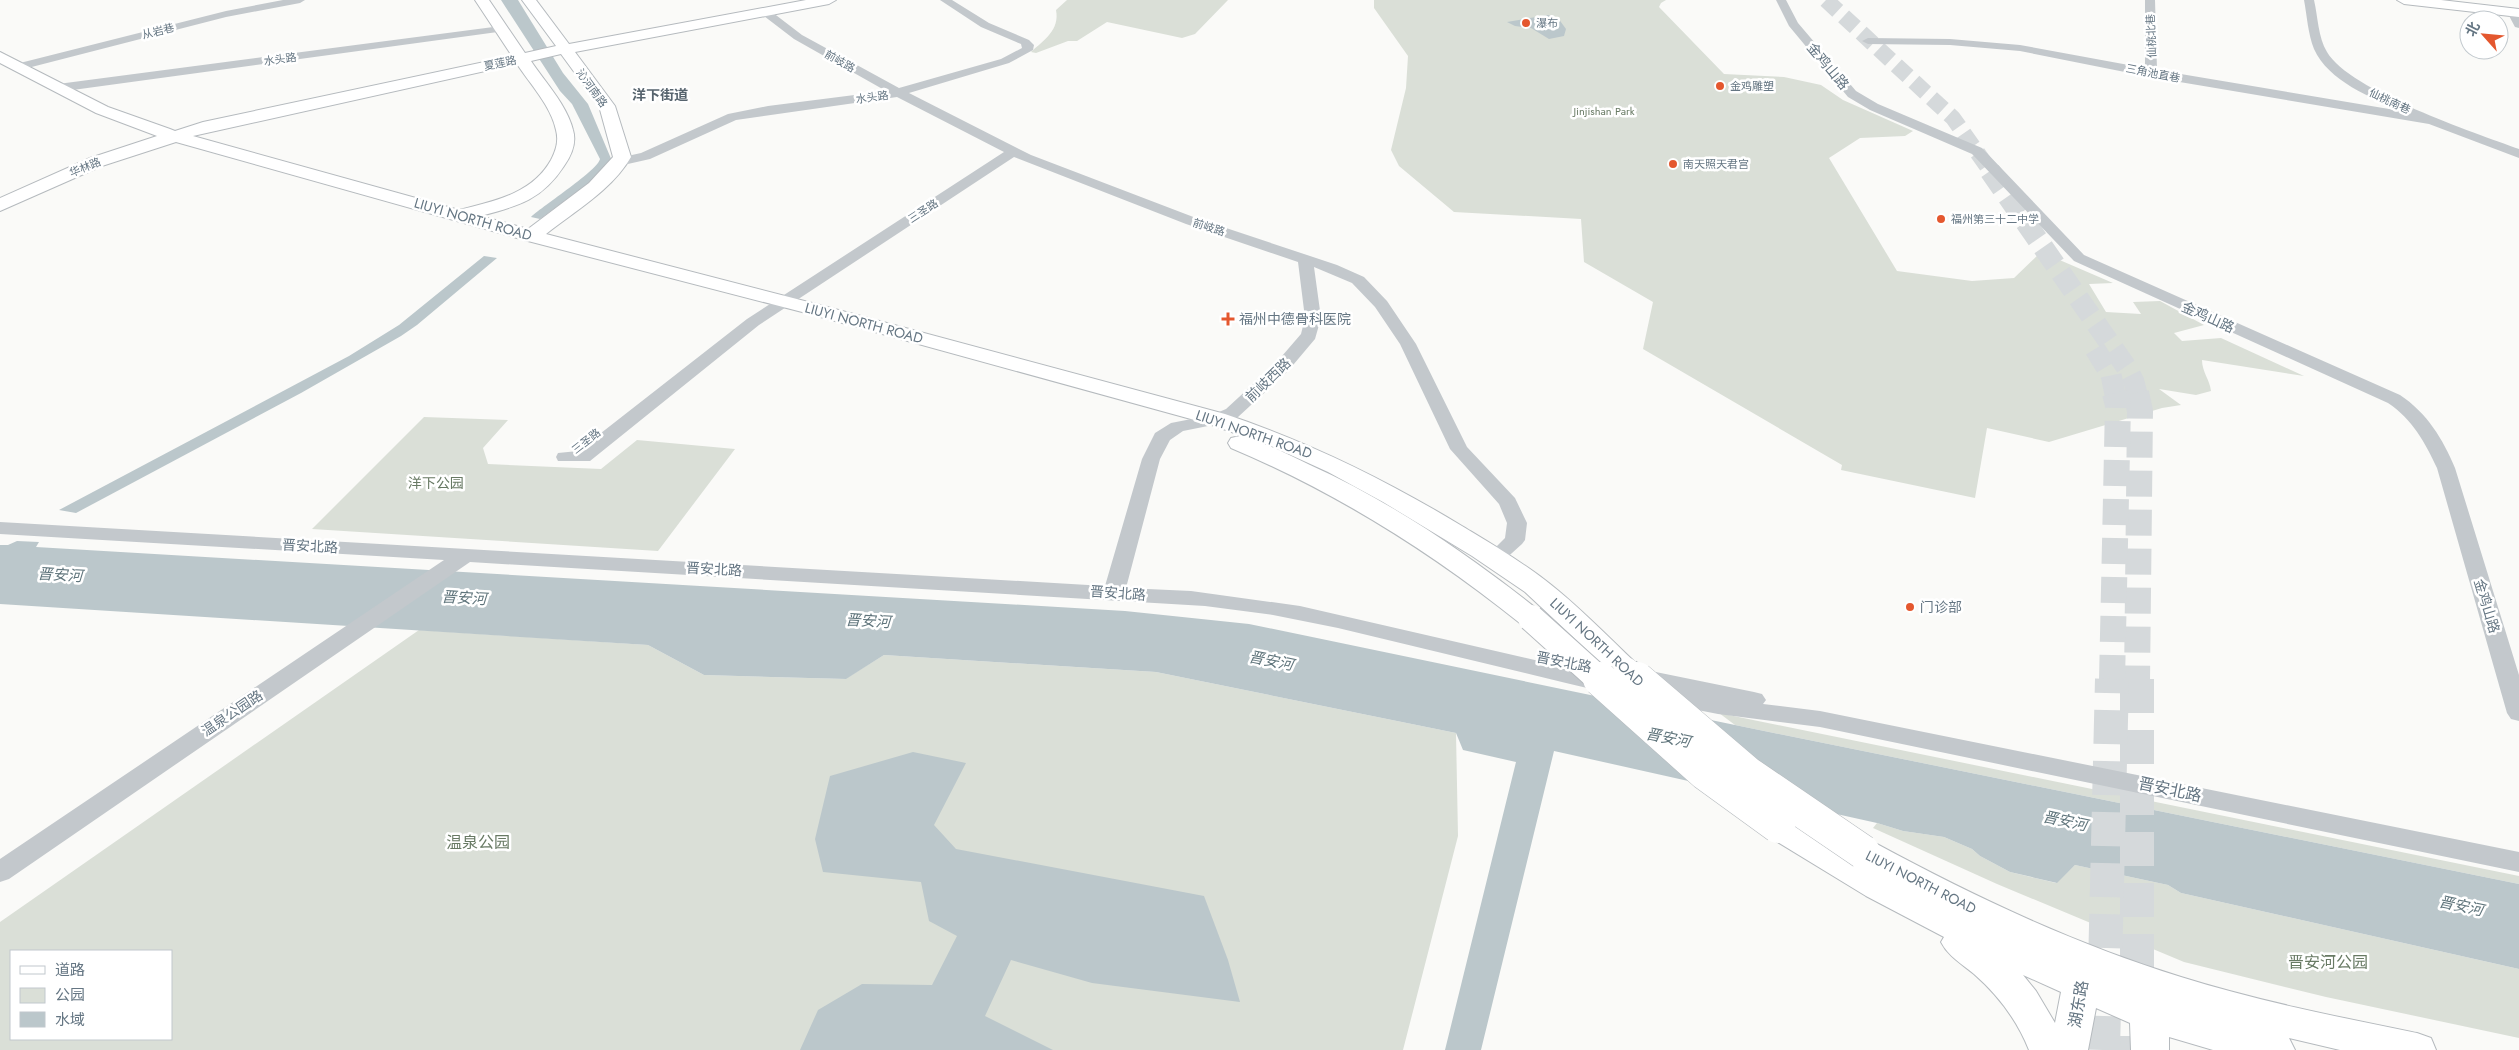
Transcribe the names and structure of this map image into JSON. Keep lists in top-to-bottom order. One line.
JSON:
{"streets":{"main road":["夏莲路","沁河南路","华林路","LIUYI NORTH ROAD","湖东路"],"street":["从岩巷","仙桃北巷","水头路","前岐路","金鸡山路","三角池直巷","仙桃南巷","三圣路","前岐西路","晋安北路","温泉公园路"]},"crossings":[["仙桃北巷","三角池直巷"],["水头路","前岐路"],["水头路","沁河南路"],["水头路","LIUYI NORTH ROAD"],["前岐路","夏莲路"],["前岐路","三圣路"],["前岐路","LIUYI NORTH ROAD"],["前岐路","前岐西路"],["夏莲路","沁河南路"],["夏莲路","华林路"],["夏莲路","LIUYI NORTH ROAD"],["三角池直巷","仙桃南巷"],["华林路","LIUYI NORTH ROAD"],["三圣路","LIUYI NORTH ROAD"],["LIUYI NORTH ROAD","前岐西路"],["LIUYI NORTH ROAD","湖东路"],["前岐西路","晋安北路"],["晋安北路","温泉公园路"]],"districts":["洋下街道"],"water":["晋安河"],"parks":["Jinjishan Park","洋下公园","温泉公园","晋安河公园"],"places":{"other":["瀑布","金鸡雕塑","南天照天君宫","福州第三十二中学","门诊部"],"health":["福州中德骨科医院"]},"legend":["道路","公园","水域"],"north":"top left"}
